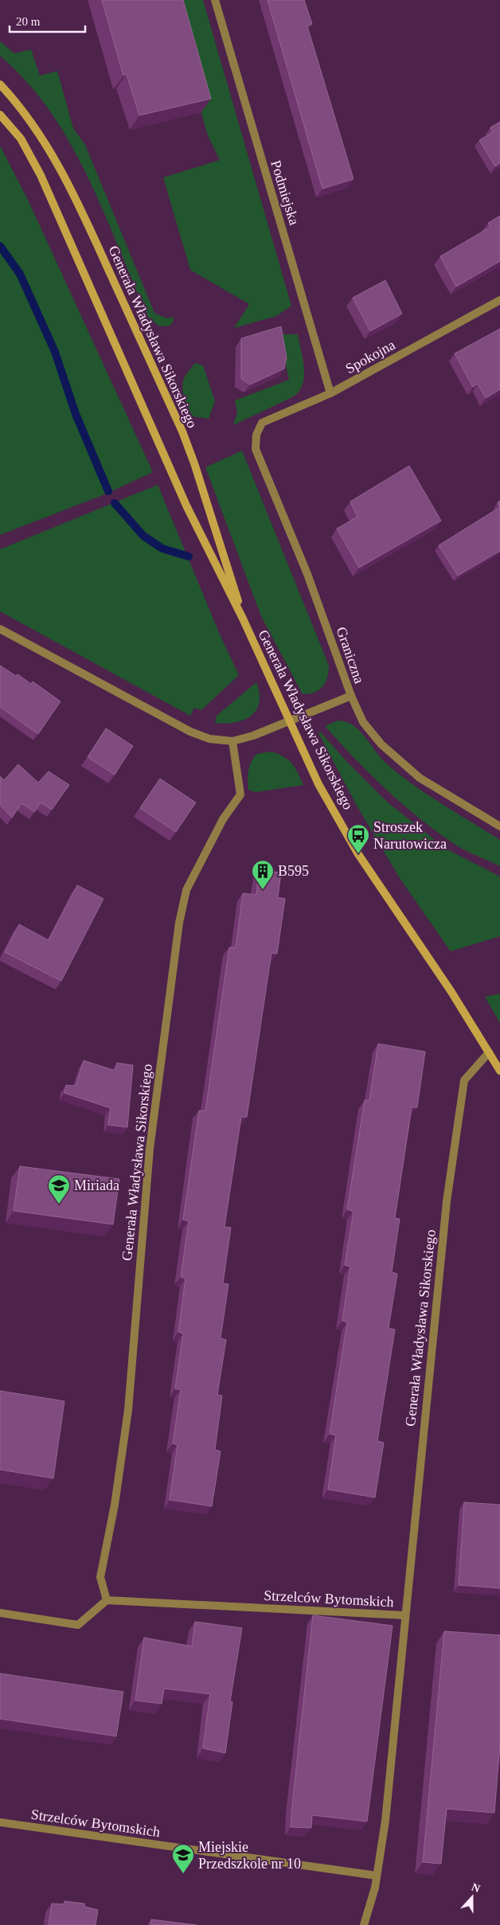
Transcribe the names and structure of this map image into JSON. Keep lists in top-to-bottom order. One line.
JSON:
{"streets":{"street":["Podmiejska","Generała Władysława Sikorskiego","Spokojna","Graniczna","Strzelców Bytomskich"]},"crossings":[["Podmiejska","Spokojna"],["Generała Władysława Sikorskiego","Strzelców Bytomskich"],["Spokojna","Graniczna"]],"places":{"bus stop":["Stroszek Narutowicza"],"building":["B595"],"school or university":["Miriada","Miejskie Przedszkole nr 10"]},"scale_bar":"20 m","north":"top"}
